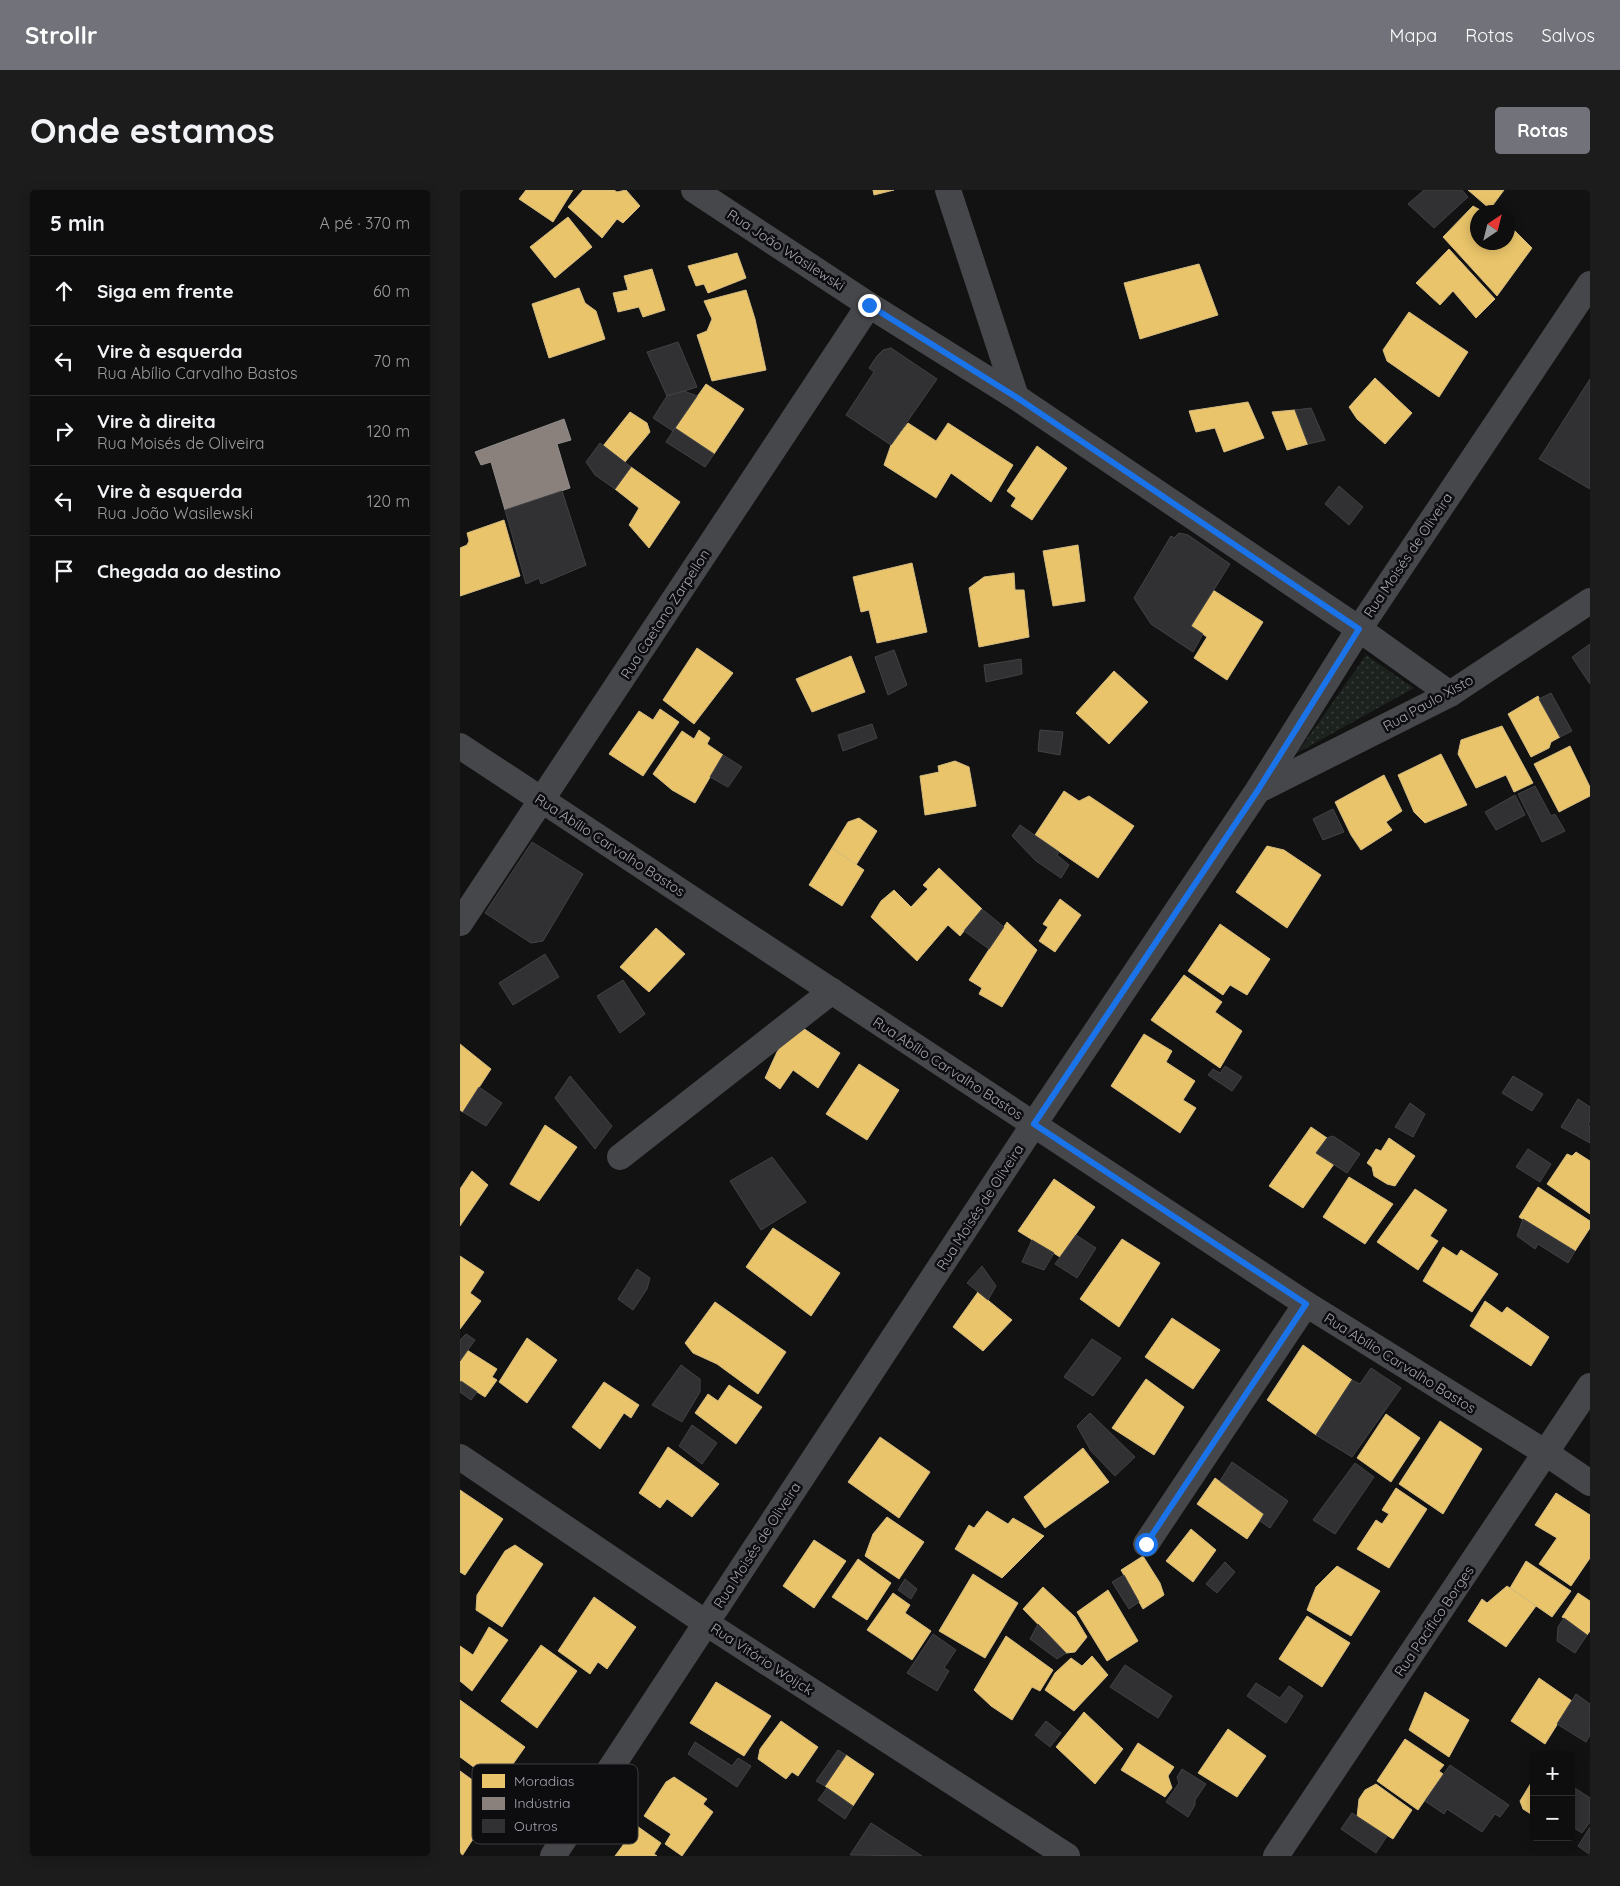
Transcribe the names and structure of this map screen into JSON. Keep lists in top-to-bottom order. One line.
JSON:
{"streets":{"street":["Rua João Wasilewski","Rua Moisés de Oliveira","Rua Caetano Zarpellon","Rua Paulo Xisto","Rua Abílio Carvalho Bastos","Rua Pacífico Borges","Rua Vitório Woijck"]},"crossings":[["Rua João Wasilewski","Rua Moisés de Oliveira"],["Rua João Wasilewski","Rua Caetano Zarpellon"],["Rua João Wasilewski","Rua Paulo Xisto"],["Rua Moisés de Oliveira","Rua Paulo Xisto"],["Rua Moisés de Oliveira","Rua Abílio Carvalho Bastos"],["Rua Moisés de Oliveira","Rua Vitório Woijck"],["Rua Caetano Zarpellon","Rua Abílio Carvalho Bastos"],["Rua Abílio Carvalho Bastos","Rua Pacífico Borges"]],"legend":["Moradias","Indústria","Outros"],"north":"top right","page":{"header":"Strollr","nav":["Mapa","Rotas","Salvos"],"buttons":"Rotas","title":"Onde estamos","heading":["5 min","A pé · 370 m"],"list":[["Siga em frente","60 m"],["Vire à esquerda","Rua Abílio Carvalho Bastos","70 m"],["Vire à direita","Rua Moisés de Oliveira","120 m"],["Vire à esquerda","Rua João Wasilewski","120 m"],"Chegada ao destino"],"map_buttons":["+","−"]}}
